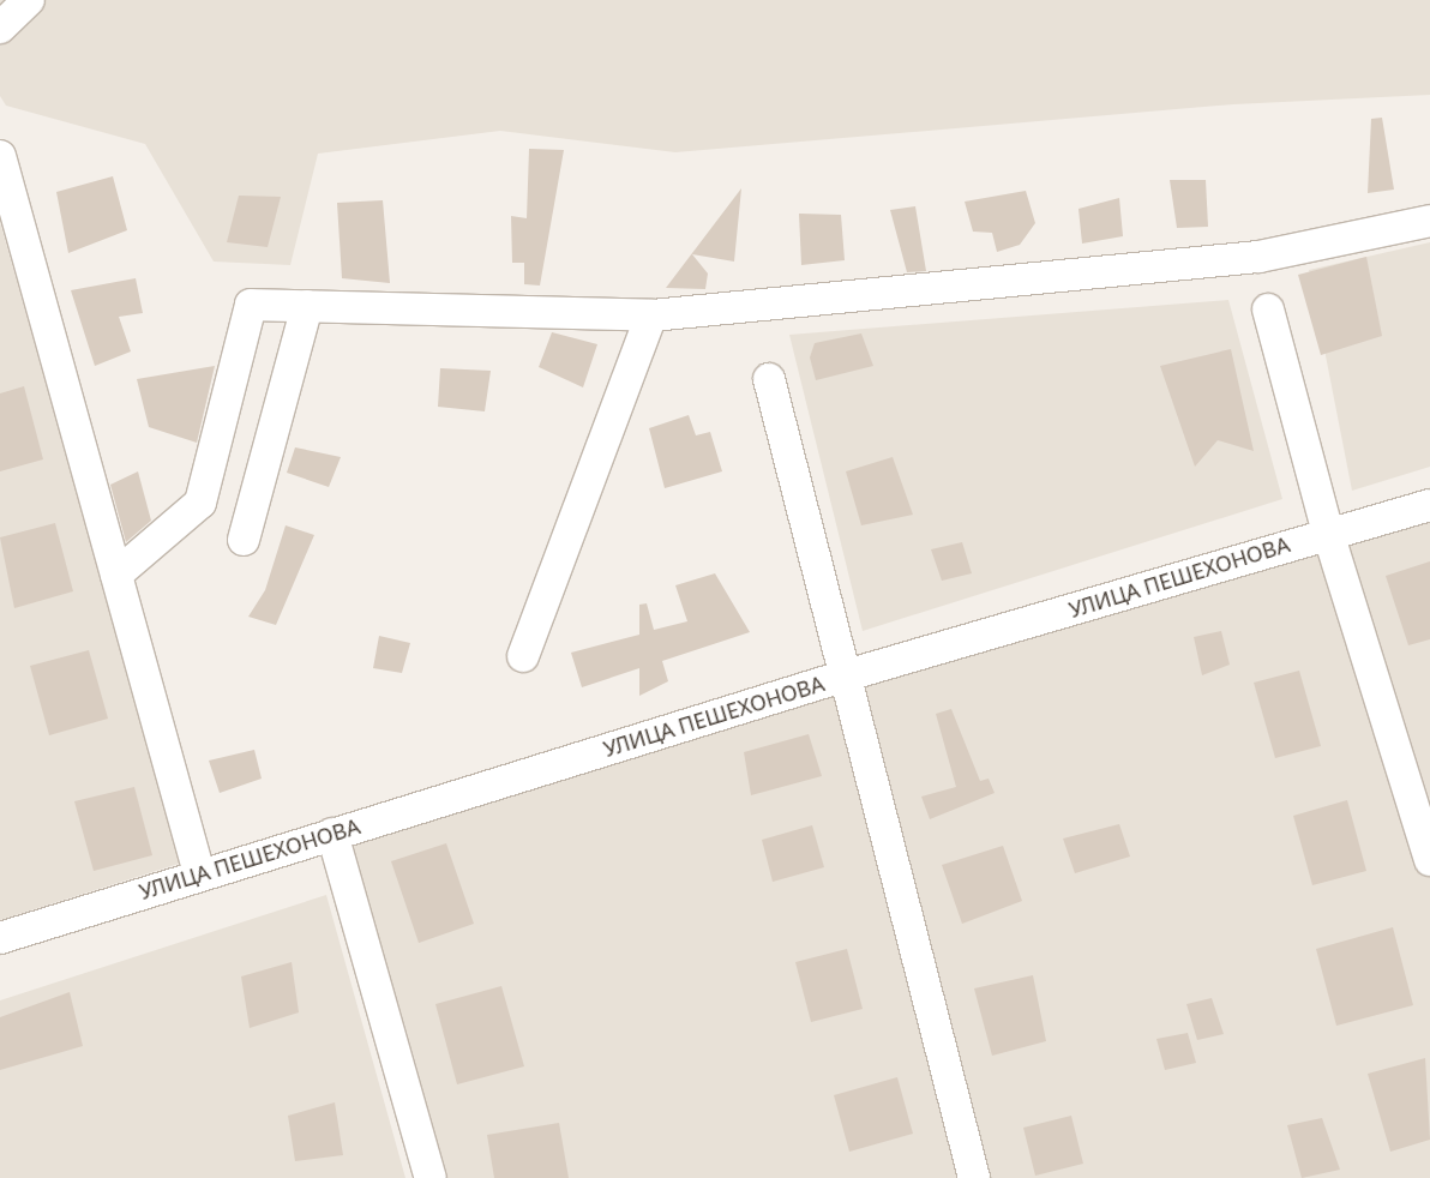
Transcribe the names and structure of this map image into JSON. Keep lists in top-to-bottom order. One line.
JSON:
{"streets":{"street":["УЛИЦА ПЕШЕХОНОВА"]}}
